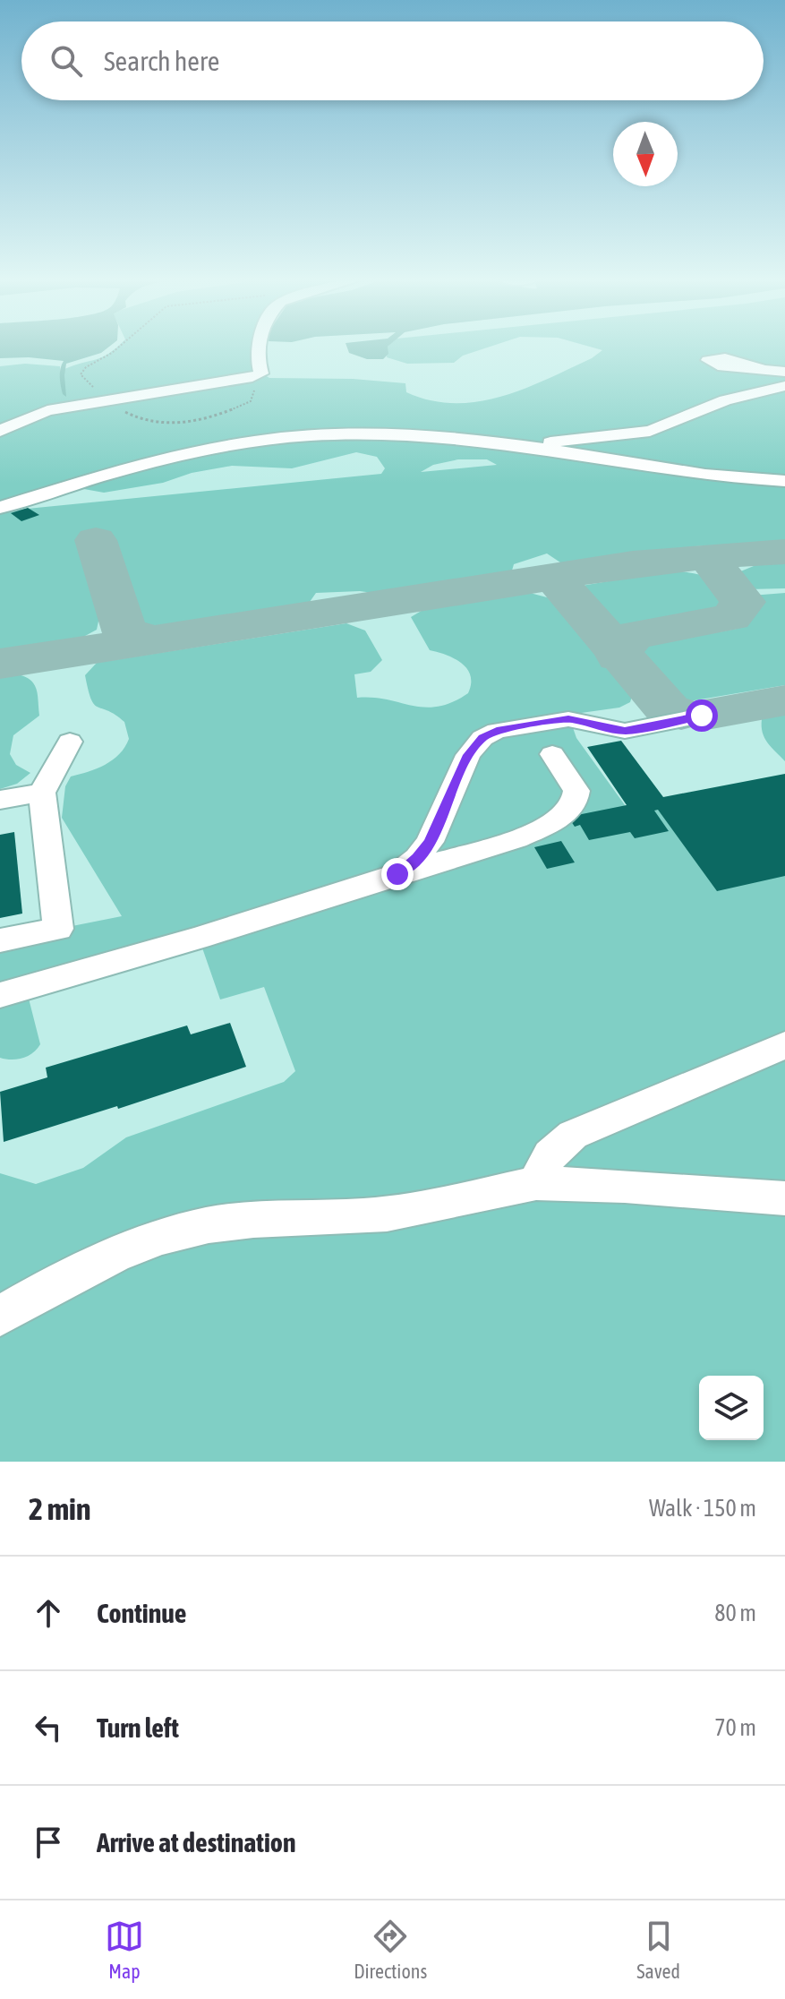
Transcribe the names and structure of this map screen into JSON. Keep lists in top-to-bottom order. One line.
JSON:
{"north":"bottom","page":{"search":"Search here","heading":["2 min","Walk · 150 m"],"list":[["Continue","80 m"],["Turn left","70 m"],"Arrive at destination"],"nav":["Map","Directions","Saved"]}}
